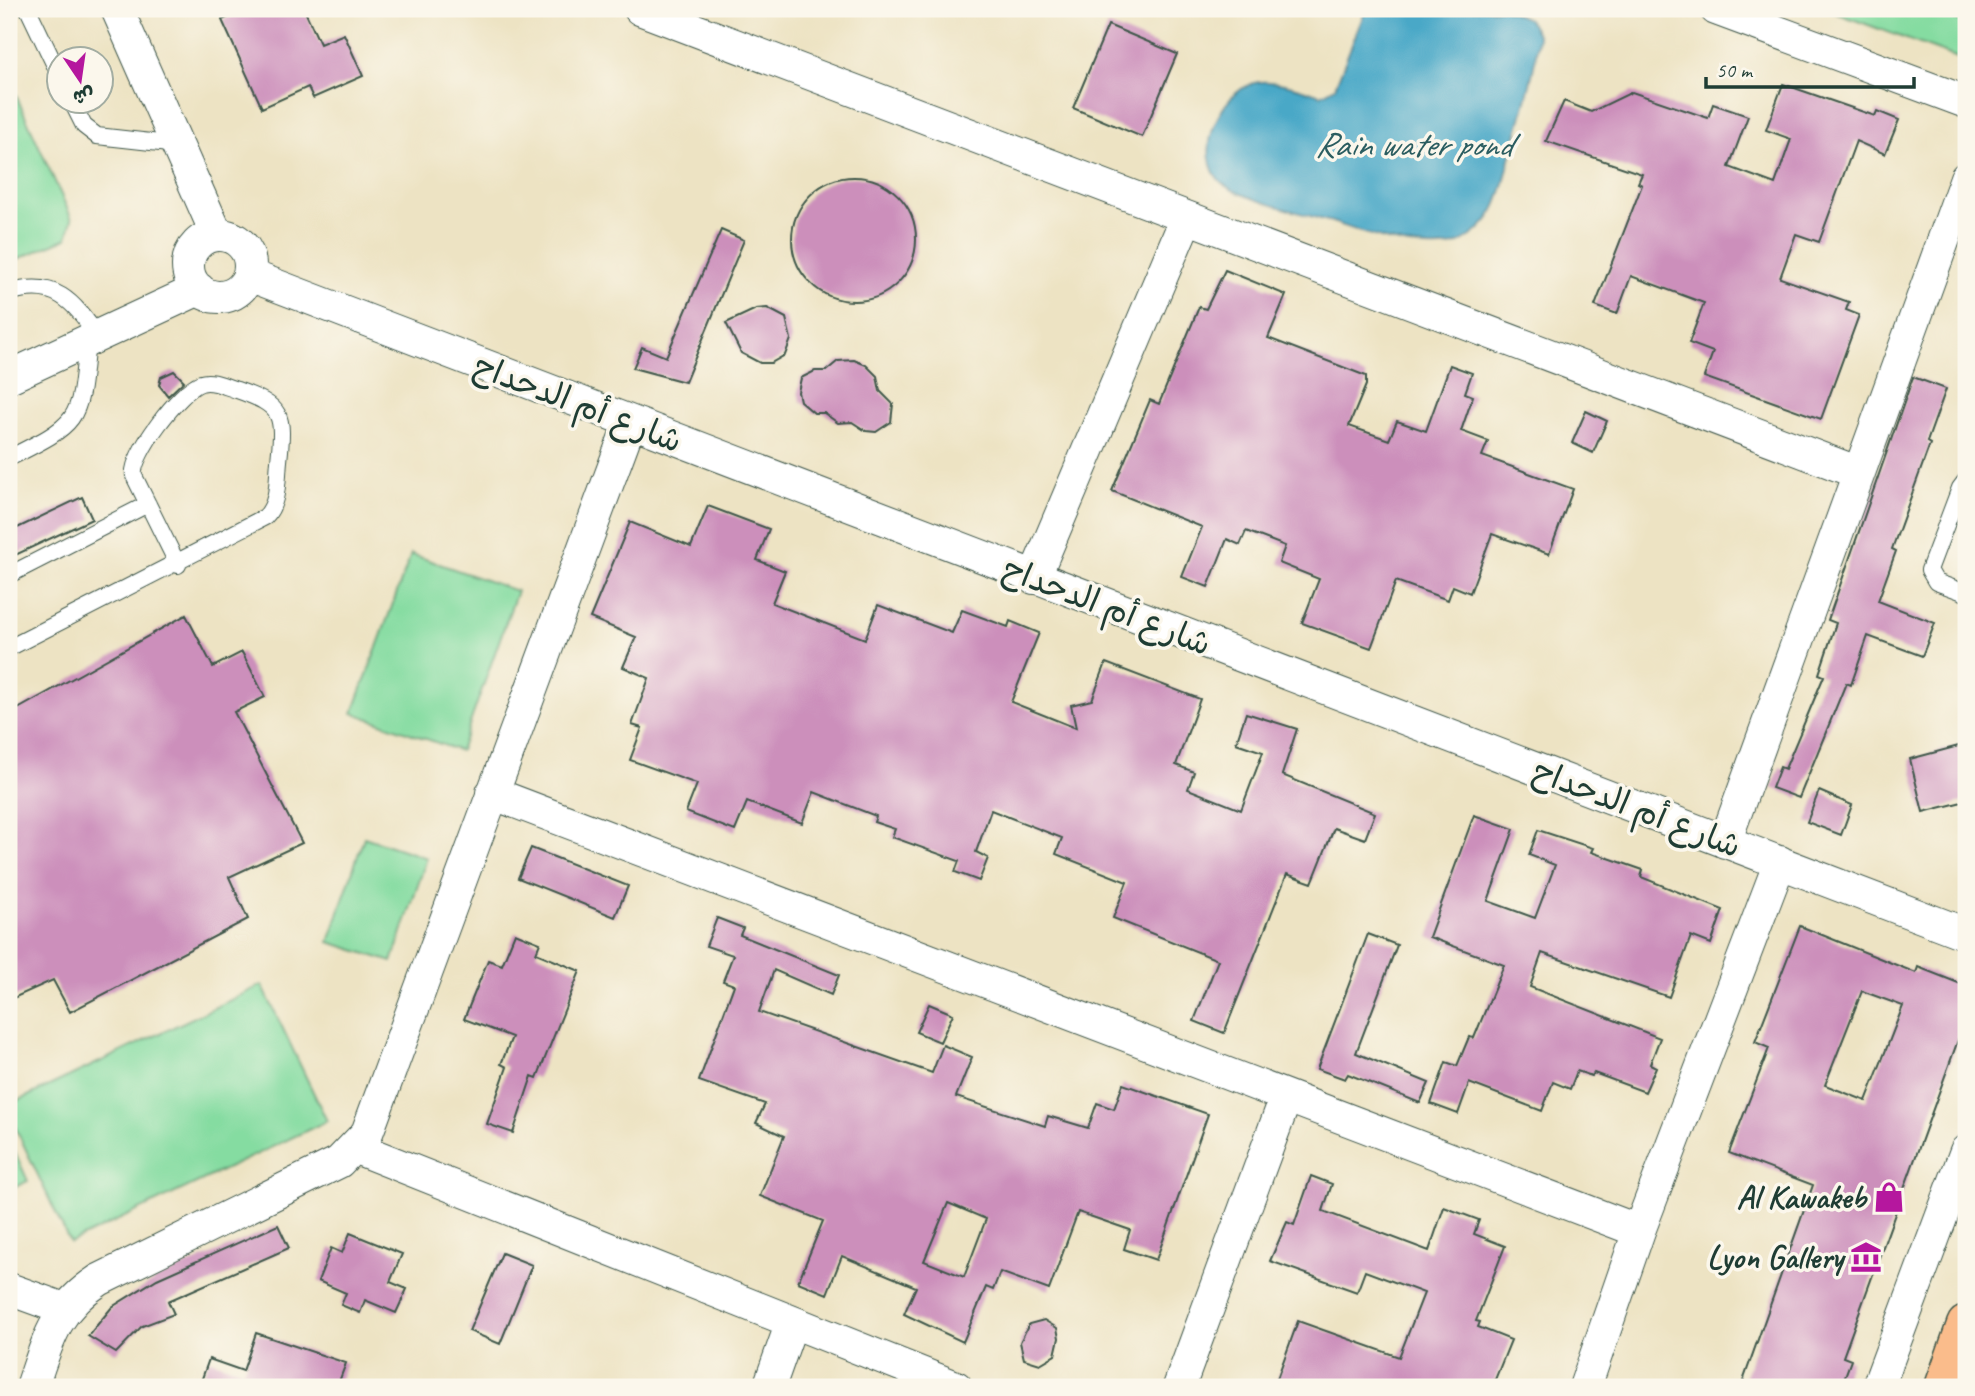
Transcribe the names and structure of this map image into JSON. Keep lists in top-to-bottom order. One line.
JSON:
{"streets":{"street":["شارع أم الدحداح"]},"water":["Rain water pond"],"places":{"shop":["Al Kawakeb"],"museum":["Lyon Gallery"]},"scale_bar":"50 m","north":"bottom"}
